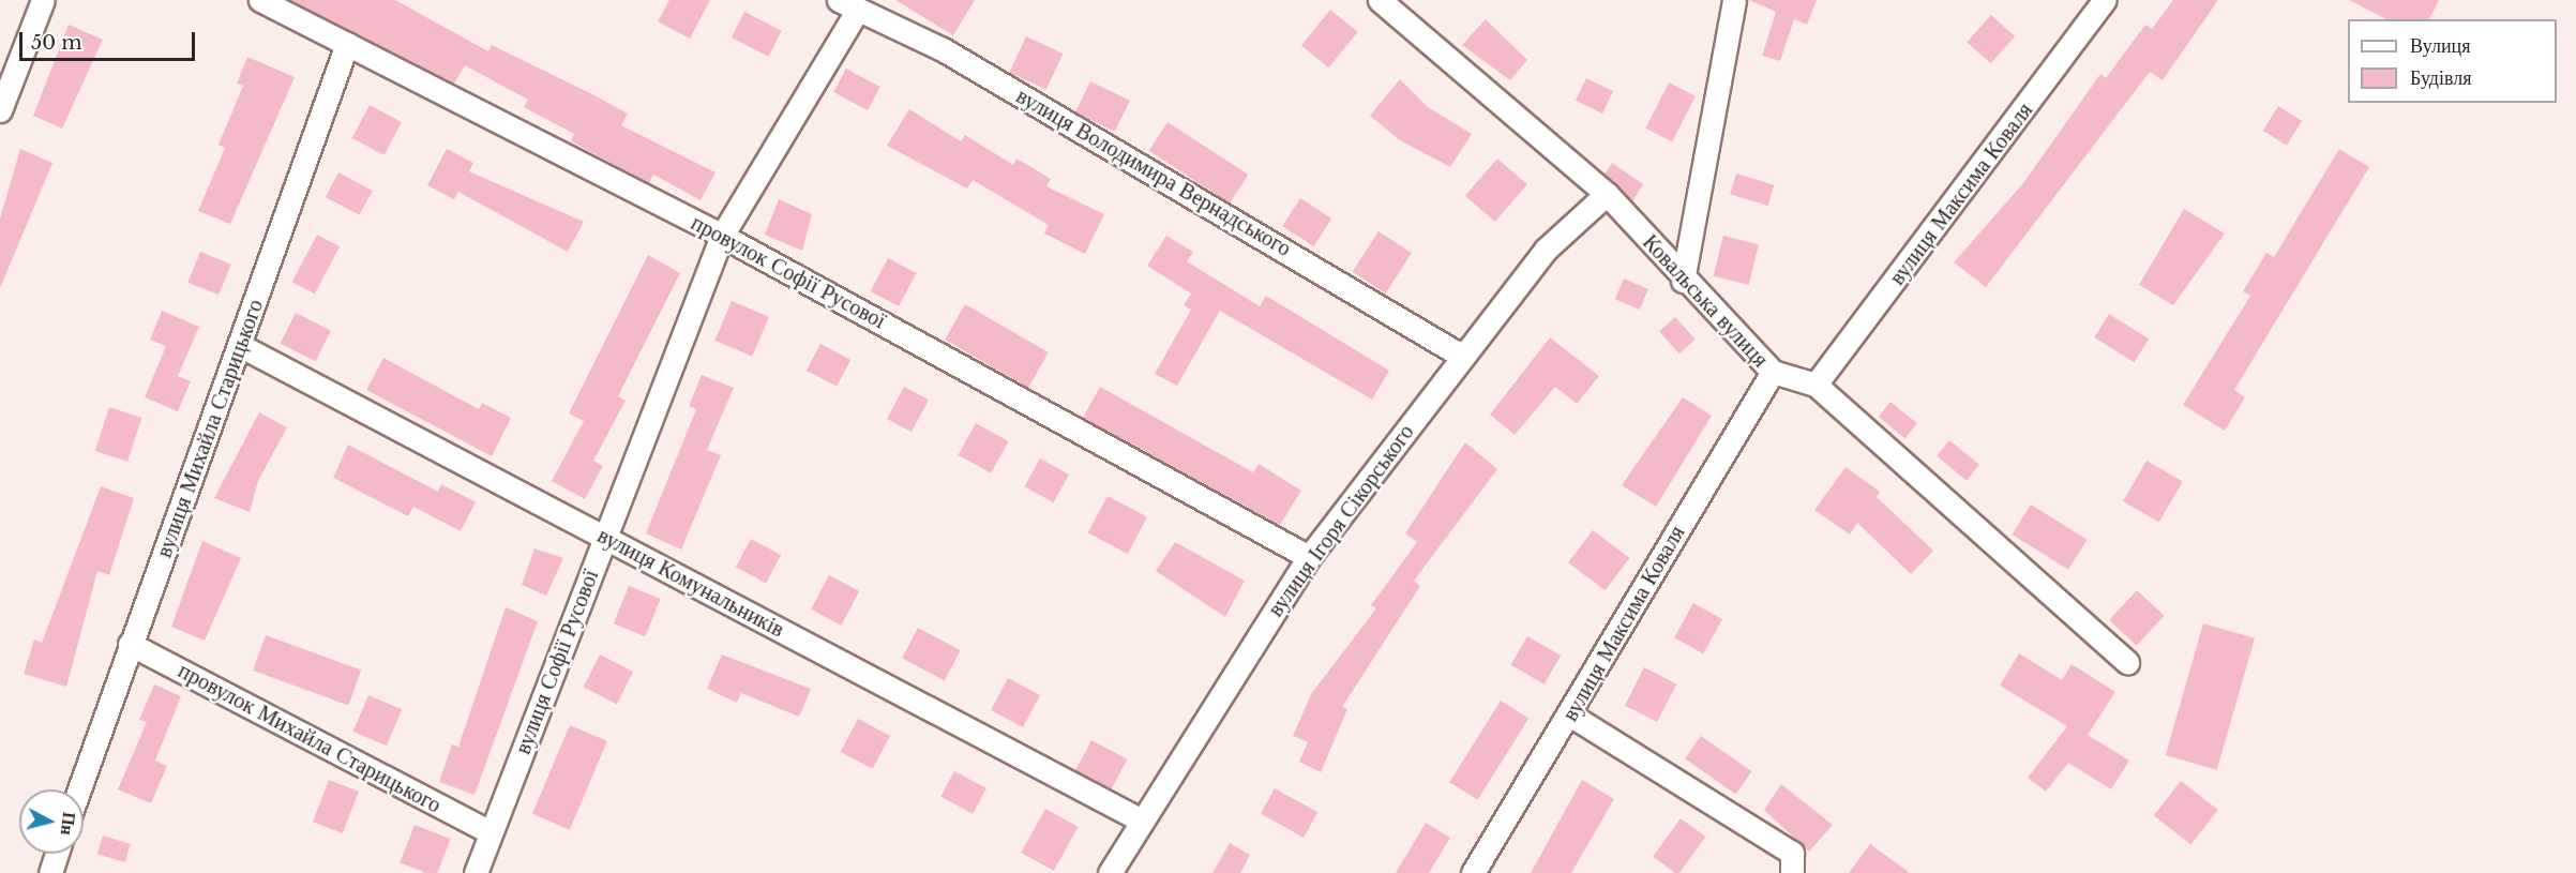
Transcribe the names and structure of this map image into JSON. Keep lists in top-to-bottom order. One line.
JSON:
{"streets":{"street":["вулиця Володимира Вернадського","вулиця Максима Коваля","провулок Софії Русової","Ковальська вулиця","вулиця Михайла Старицького","вулиця Ігоря Сікорського","вулиця Комунальників","вулиця Софії Русової","провулок Михайла Старицького"]},"crossings":[["вулиця Володимира Вернадського","вулиця Ігоря Сікорського"],["вулиця Володимира Вернадського","вулиця Софії Русової"],["вулиця Максима Коваля","Ковальська вулиця"],["провулок Софії Русової","вулиця Михайла Старицького"],["провулок Софії Русової","вулиця Ігоря Сікорського"],["провулок Софії Русової","вулиця Софії Русової"],["Ковальська вулиця","вулиця Ігоря Сікорського"],["вулиця Михайла Старицького","вулиця Комунальників"],["вулиця Михайла Старицького","провулок Михайла Старицького"],["вулиця Ігоря Сікорського","вулиця Комунальників"],["вулиця Комунальників","вулиця Софії Русової"],["вулиця Софії Русової","провулок Михайла Старицького"]],"legend":["Вулиця","Будівля"],"scale_bar":"50 m","north":"right"}
